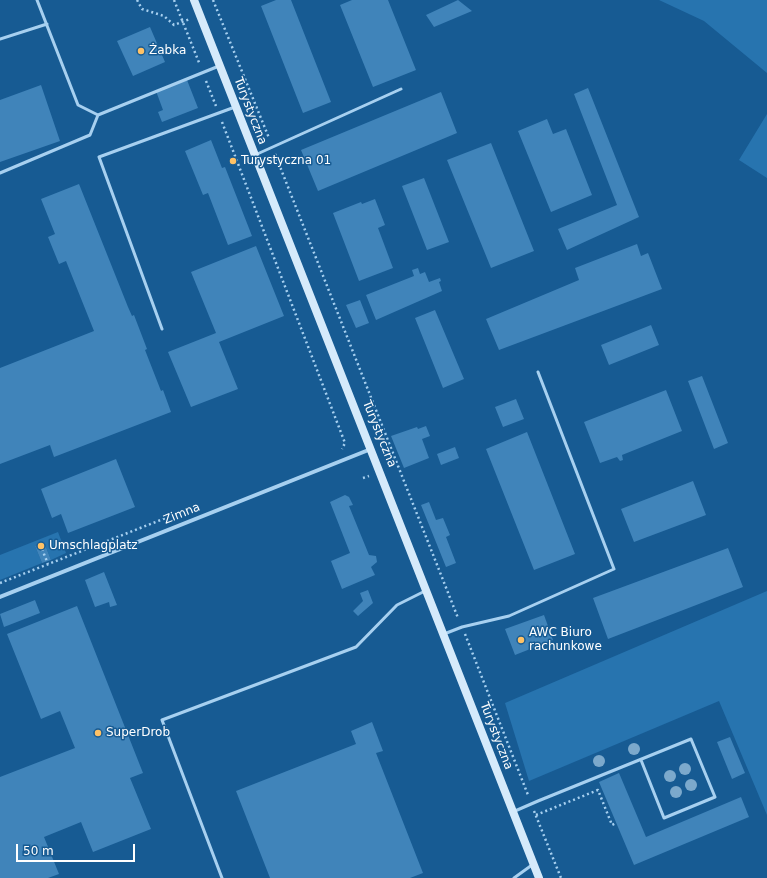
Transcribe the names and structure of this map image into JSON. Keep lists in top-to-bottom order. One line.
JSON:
{"streets":{"main road":["Turystyczna"],"street":["Zimna"]},"crossings":[["Turystyczna","Zimna"]],"places":["Żabka","Turystyczna 01","Umschlagplatz","AWC Biuro rachunkowe","SuperDrob"],"scale_bar":"50 m"}
